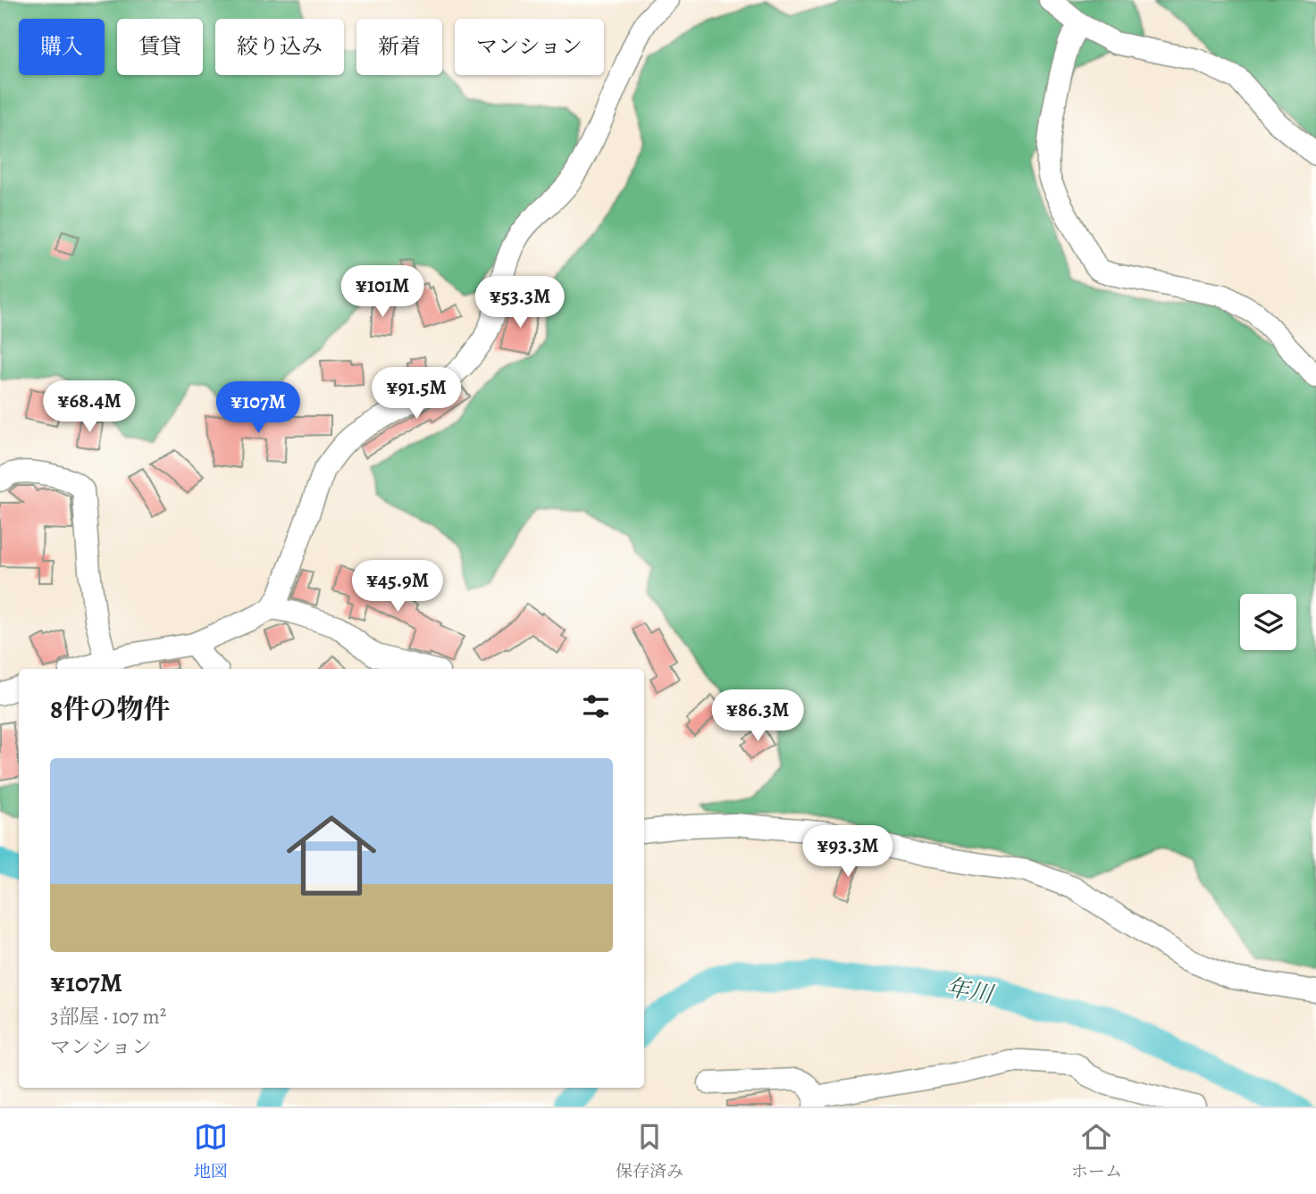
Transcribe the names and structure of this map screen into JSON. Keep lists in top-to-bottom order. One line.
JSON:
{"water":["年川"],"page":{"chip":["購入","賃貸","絞り込み","新着","マンション"],"price":["¥101M","¥53.3M","¥91.5M","¥68.4M","¥107M","¥45.9M","¥86.3M","¥93.3M"],"heading":"8件の物件","list":[{"name":"¥107M","note":"3部屋 · 107 m² · マンション"}],"tabs":["地図","保存済み","ホーム"]}}
